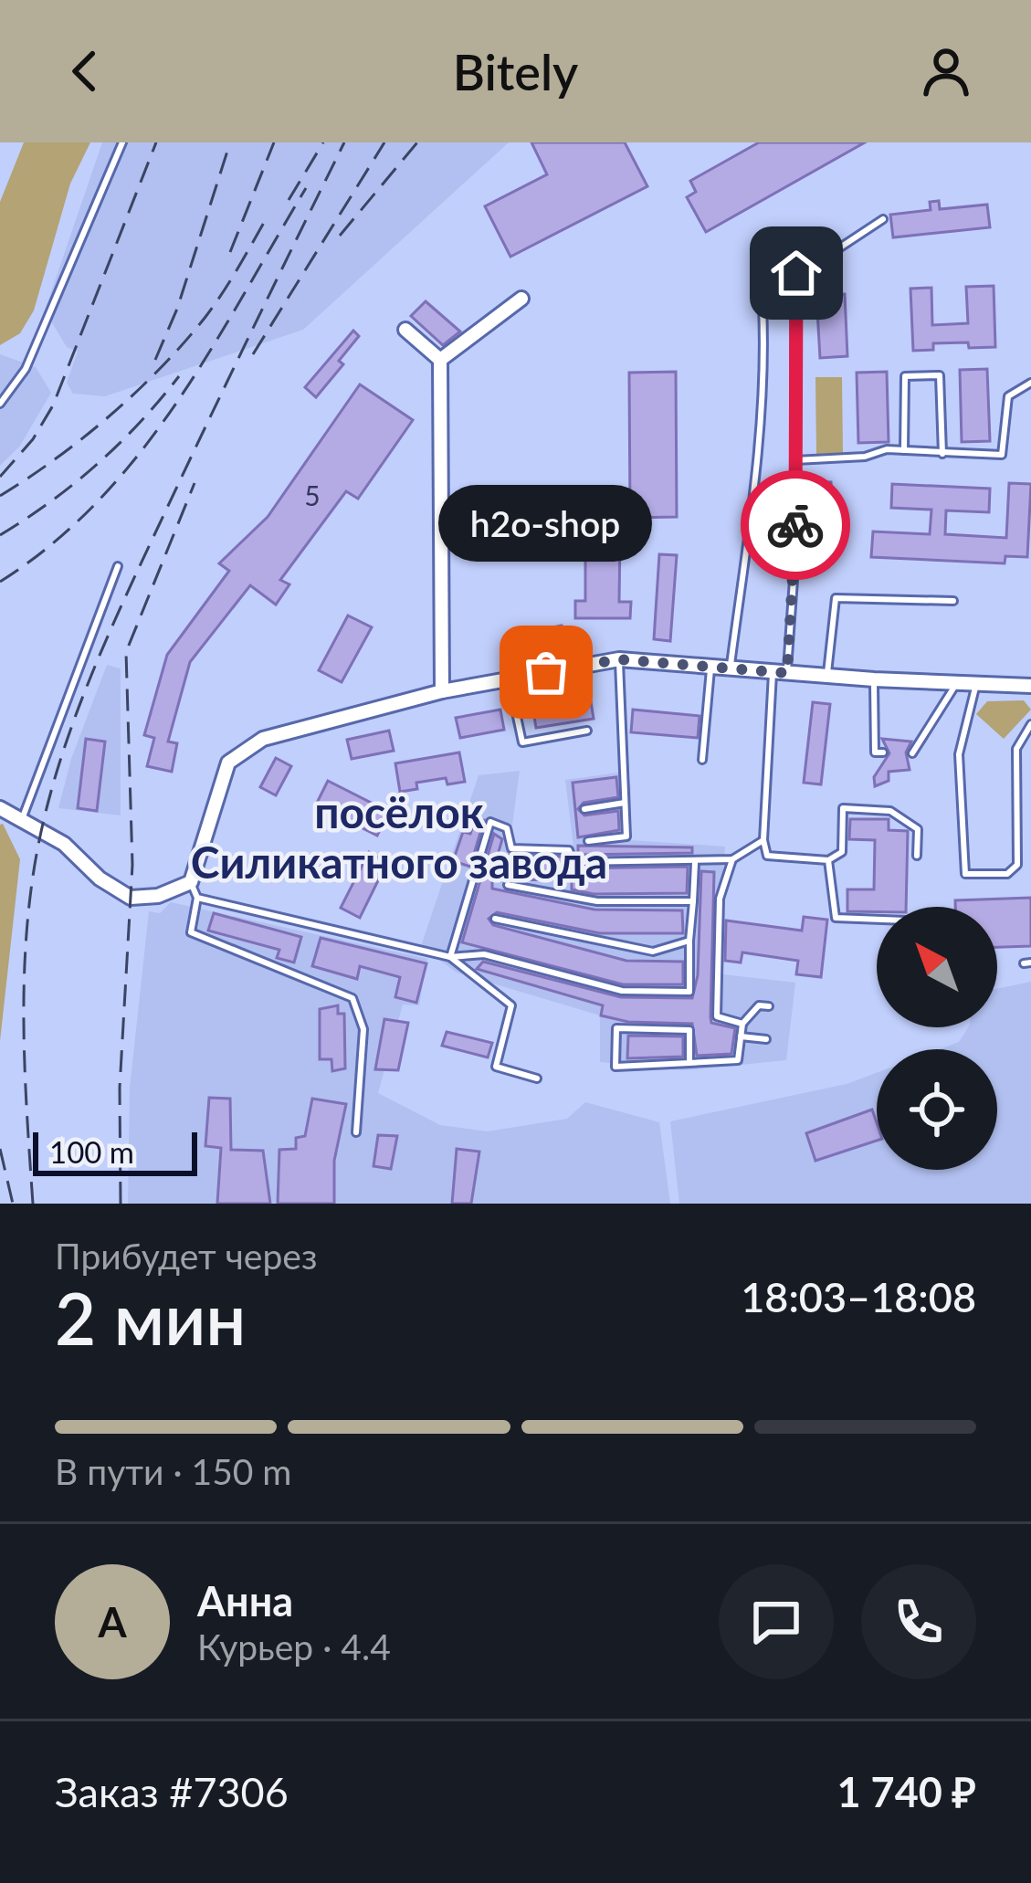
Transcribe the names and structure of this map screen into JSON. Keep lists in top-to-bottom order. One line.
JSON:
{"districts":["посёлок Силикатного завода"],"places":["h2o-shop"],"house_numbers":["5"],"scale_bar":"100 m","north":"top left","page":{"header":"Bitely","bubble":"h2o-shop","scale":"100 m","heading":["2 мин","Прибудет через","18:03–18:08"],"panel":["Анна","Курьер · 4.4","Заказ #7306","1 740 ₽"],"bar":"В пути · 150 m","round":"А"}}
